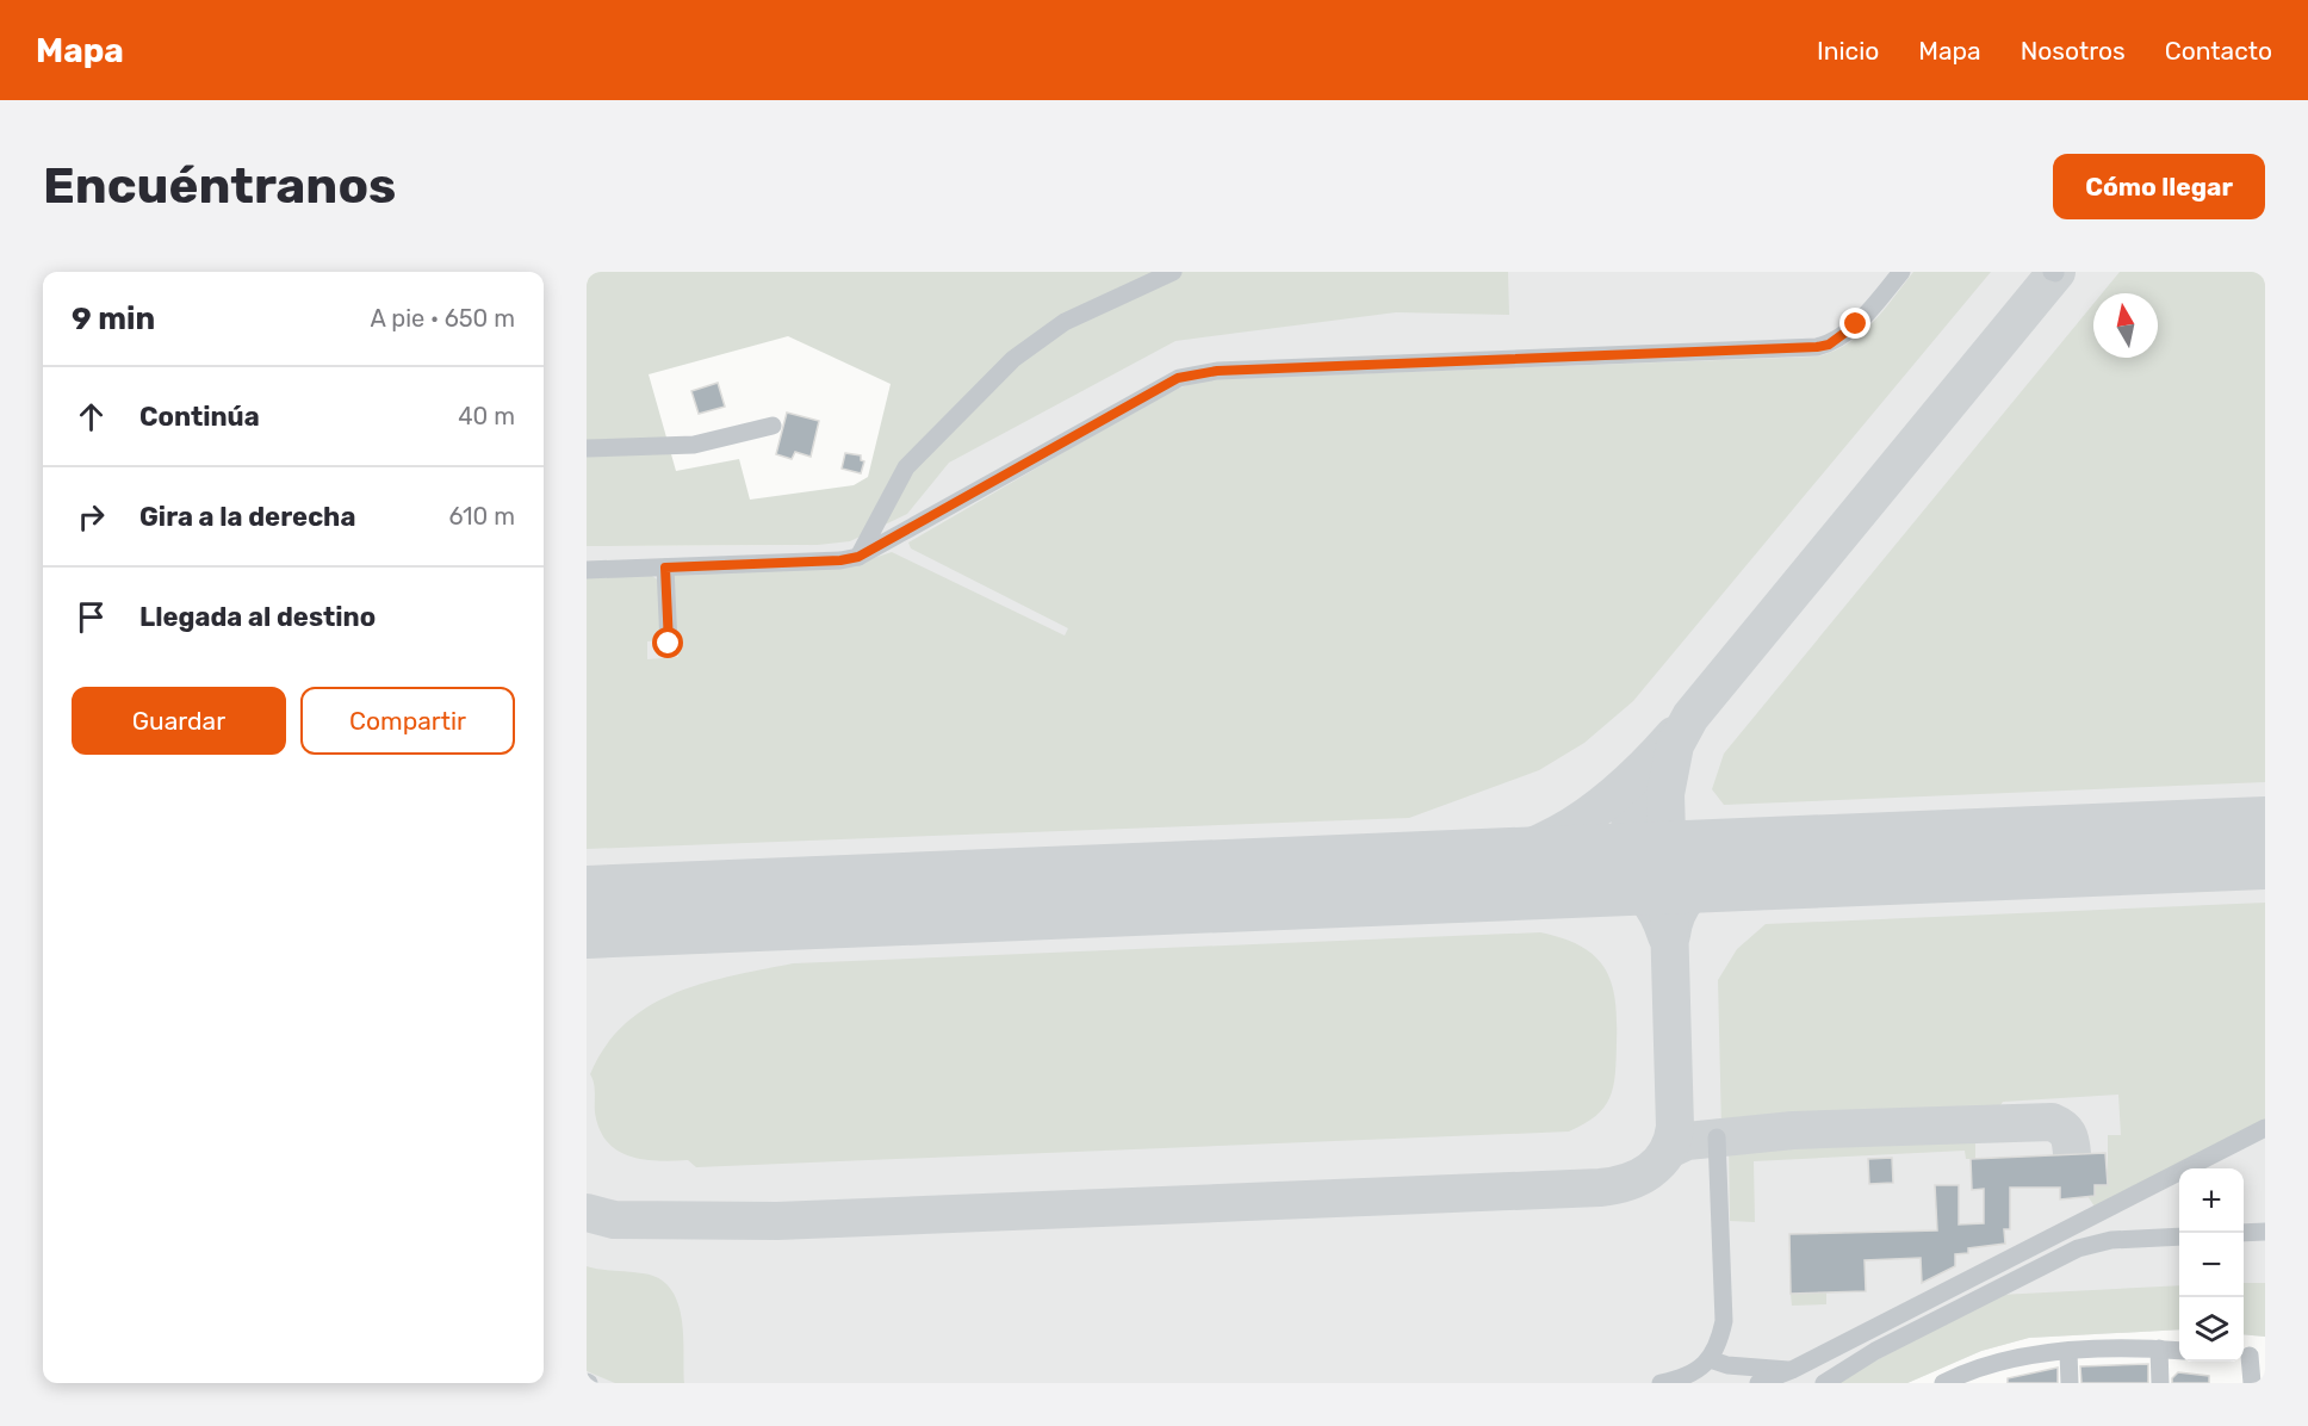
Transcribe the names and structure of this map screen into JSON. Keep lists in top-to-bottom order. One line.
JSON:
{"north":"top","page":{"header":"Mapa","nav":["Inicio","Mapa","Nosotros","Contacto"],"buttons":["Cómo llegar",["Guardar","Compartir"]],"title":"Encuéntranos","heading":["9 min","A pie · 650 m"],"list":[["Continúa","40 m"],["Gira a la derecha","610 m"],"Llegada al destino"],"map_buttons":["+","−"]}}
